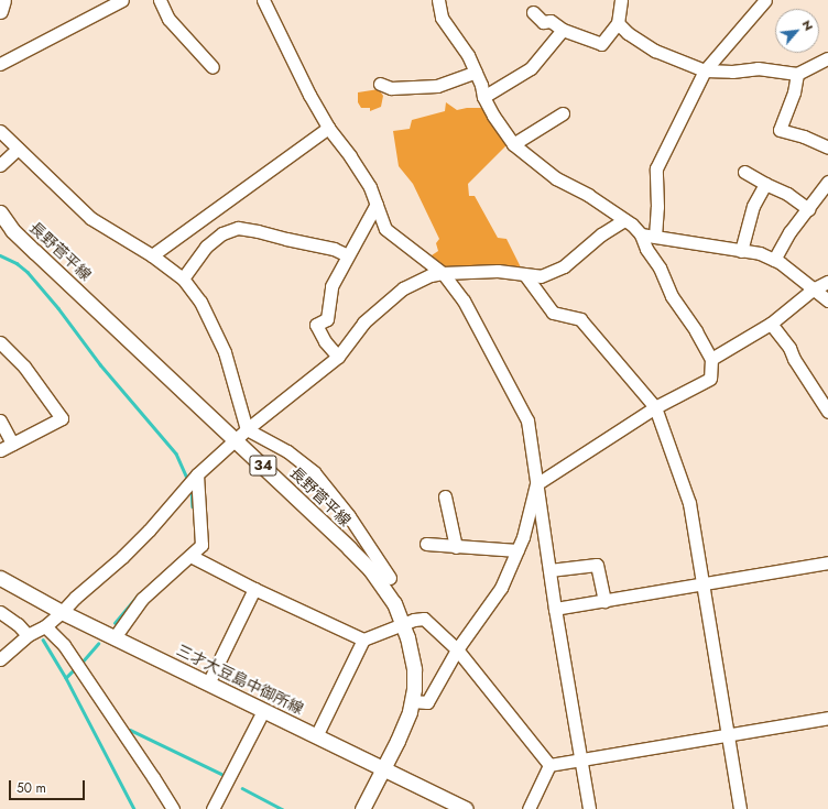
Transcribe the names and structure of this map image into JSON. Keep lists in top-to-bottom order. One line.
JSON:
{"streets":{"main road":["長野菅平線","34","三才大豆島中御所線"]},"crossings":[["長野菅平線","三才大豆島中御所線"]],"scale_bar":"50 m","north":"top right"}
